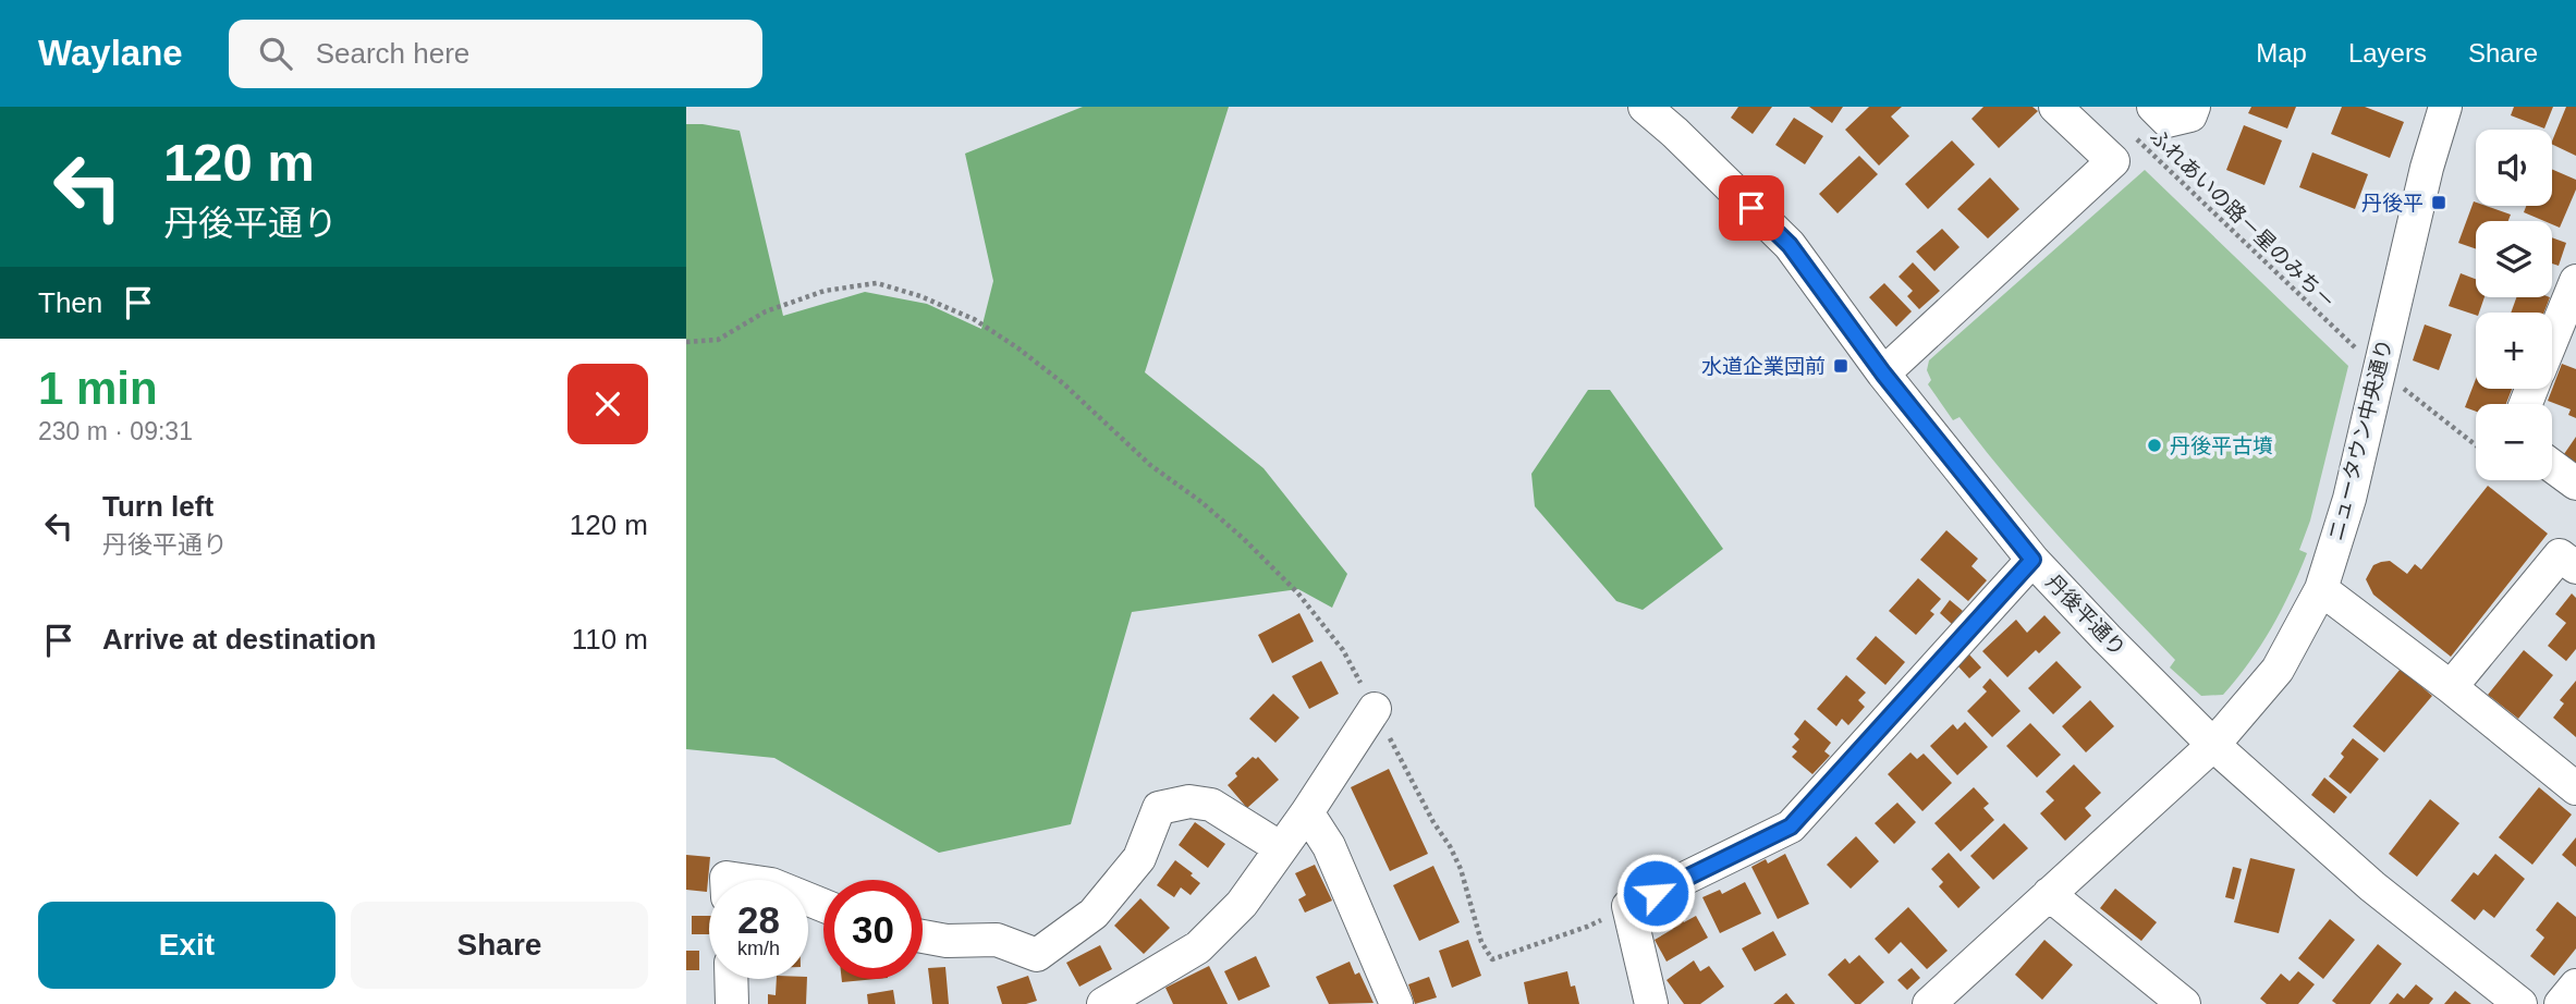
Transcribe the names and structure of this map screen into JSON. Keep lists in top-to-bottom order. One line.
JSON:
{"streets":{"street":["ニュータウン中央通り","丹後平通り"],"path":["ふれあいの路－星のみち－"]},"crossings":[["ニュータウン中央通り","丹後平通り"]],"places":{"transit":["丹後平","水道企業団前"],"other":["丹後平古墳"]},"page":{"header":"Waylane","search":"Search here","nav":["Map","Layers","Share"],"turn":["120 m","丹後平通り"],"map_buttons":["+","−"],"then":"Then","heading":["1 min","230 m · 09:31"],"list":[{"name":"Turn left","note":"丹後平通り","value":"120 m"},{"name":"Arrive at destination","value":"110 m"}],"speed":"28 km/h","limit":"30","buttons":["Exit","Share"]}}
